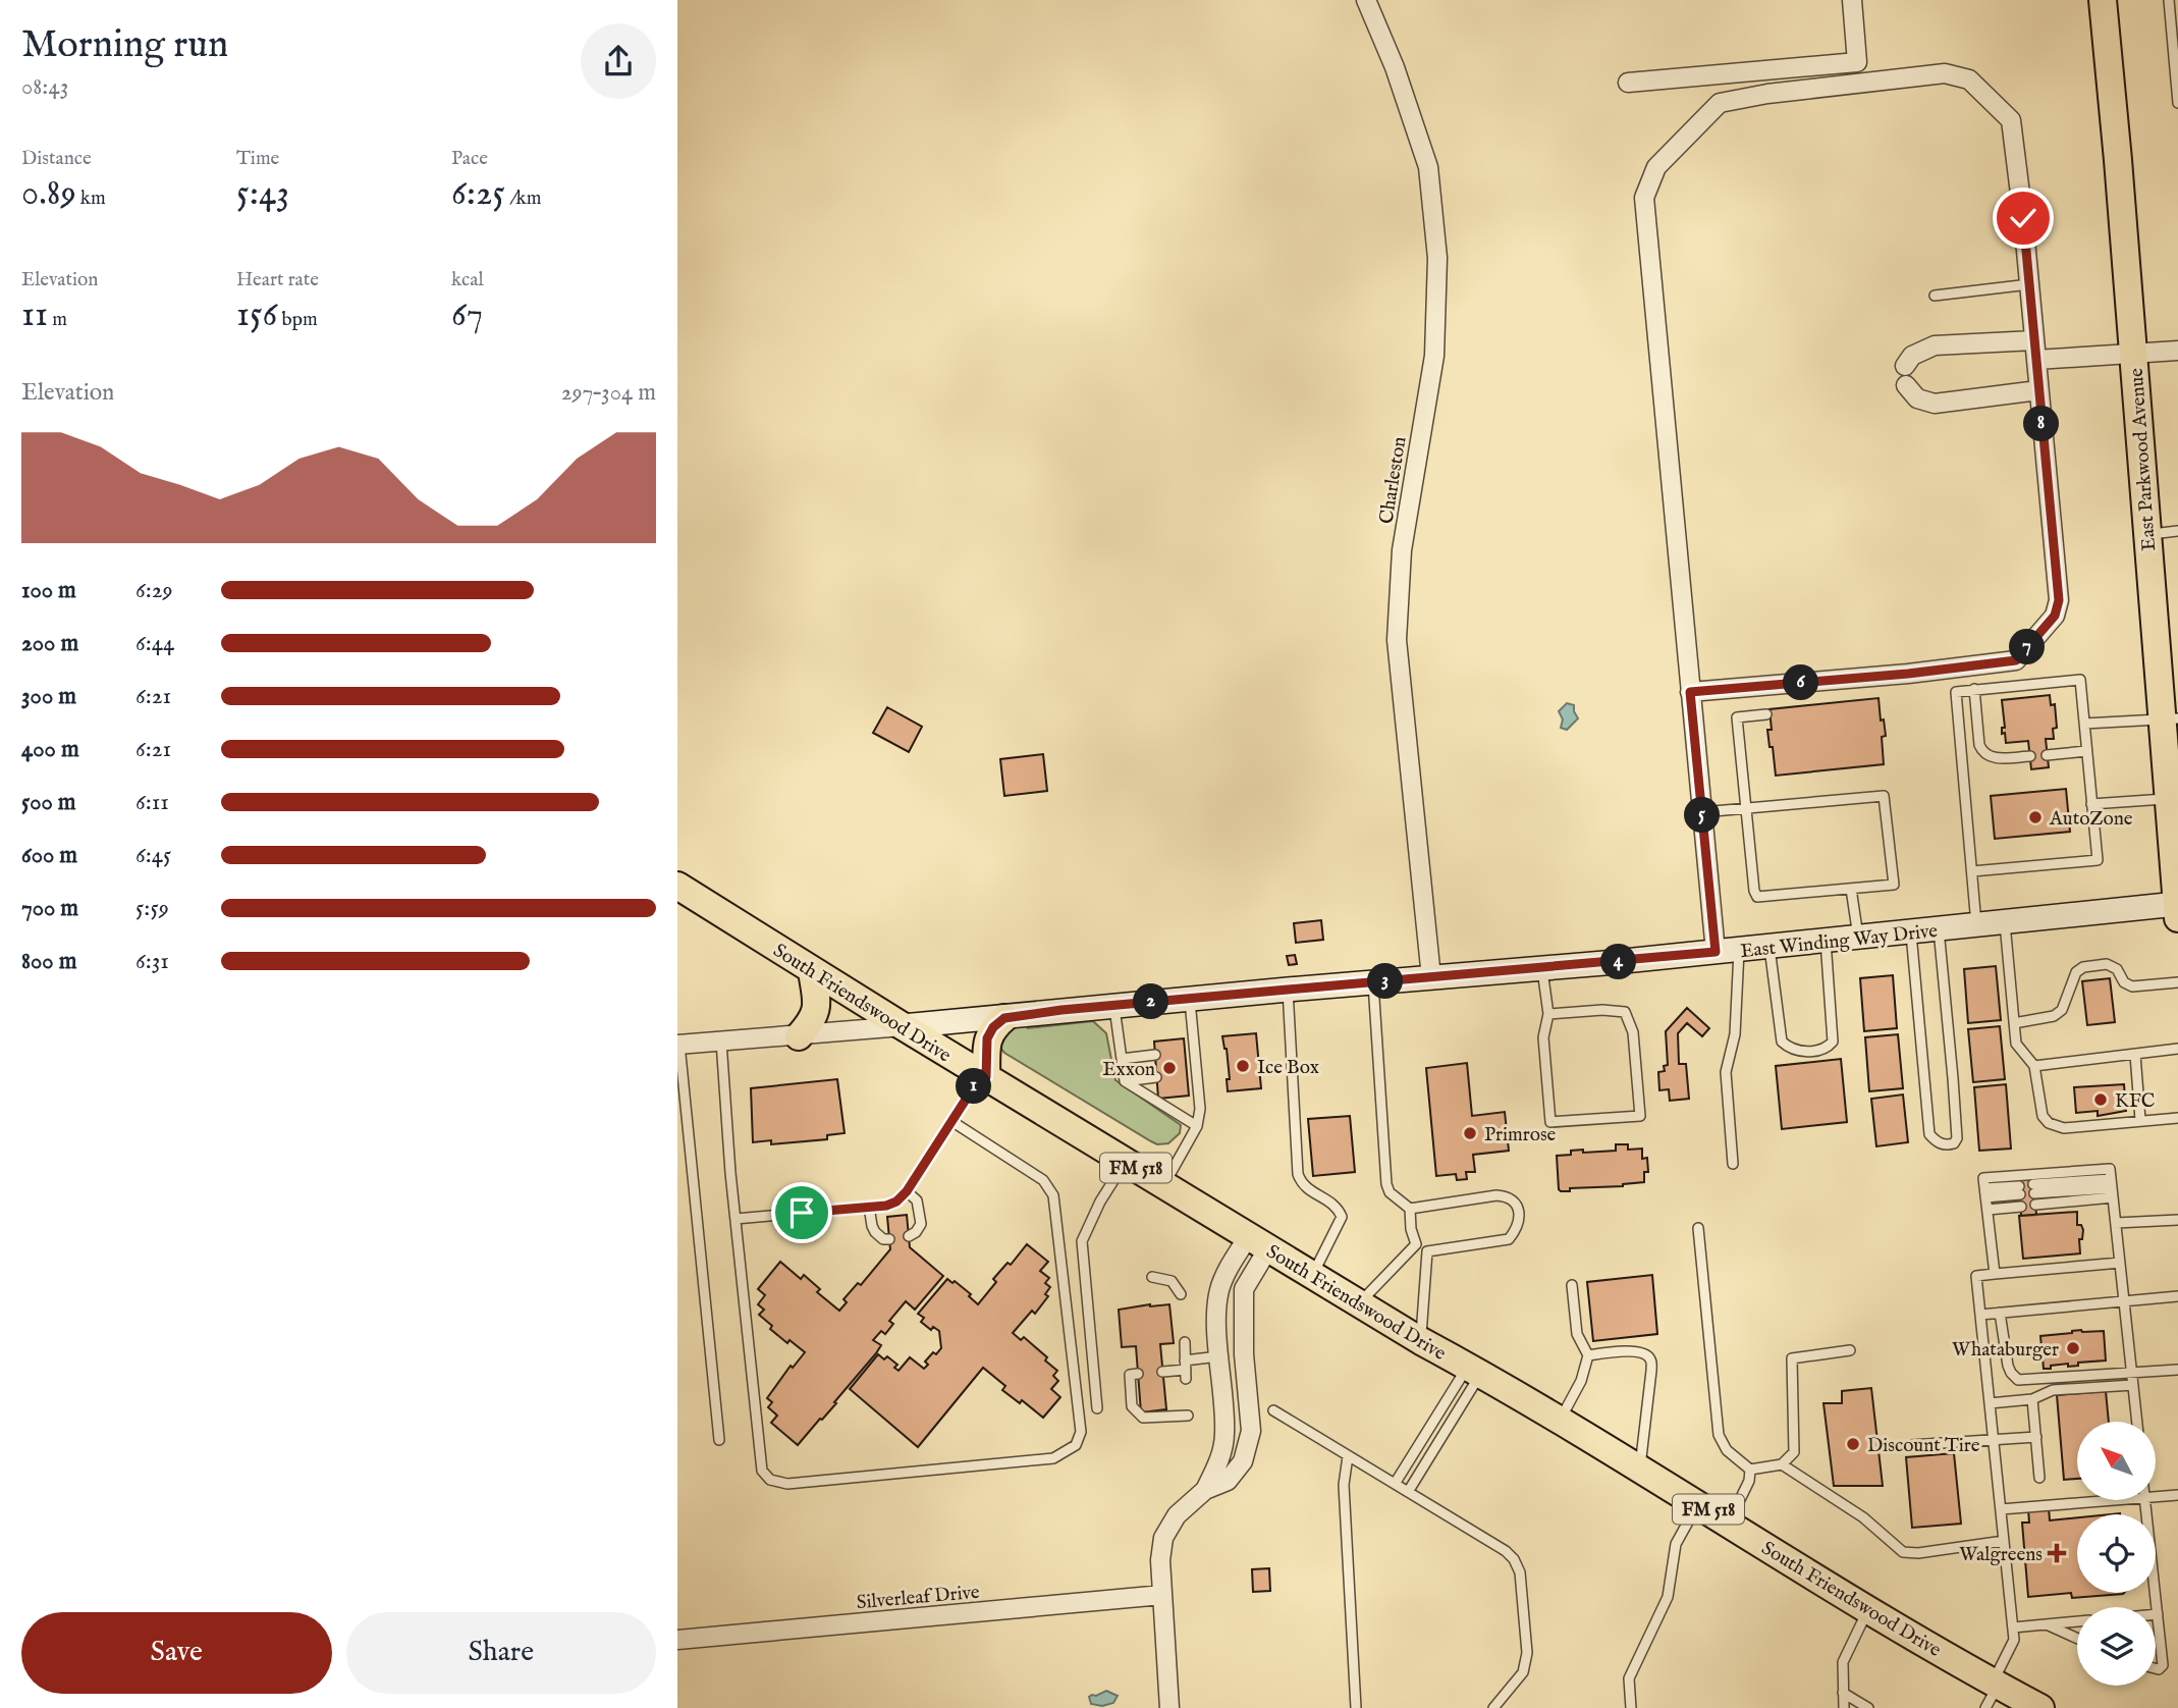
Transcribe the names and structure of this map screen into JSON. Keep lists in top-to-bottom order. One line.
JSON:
{"streets":{"main road":["East Parkwood Avenue","South Friendswood Drive","FM 518"],"street":["Charleston","East Winding Way Drive","Silverleaf Drive"]},"crossings":[["East Parkwood Avenue","East Winding Way Drive"],["Charleston","East Winding Way Drive"],["East Winding Way Drive","South Friendswood Drive"]],"places":{"other":["AutoZone","Ice Box","Exxon","KFC","Primrose","Whataburger","Discount Tire"],"health":["Walgreens"]},"north":"top left","page":{"heading":["Morning run","08:43"],"stats":[["Distance","0.89 km"],["Time","5:43"],["Pace","6:25 /km"],["Elevation","11 m"],["Heart rate","156 bpm"],["kcal","67"]],"chart":["Elevation","297–304 m"],"pins":["8","7","6","5","4","3","2","1"],"list":[{"name":"100 m","note":"6:29"},{"name":"200 m","note":"6:44"},{"name":"300 m","note":"6:21"},{"name":"400 m","note":"6:21"},{"name":"500 m","note":"6:11"},{"name":"600 m","note":"6:45"},{"name":"700 m","note":"5:59"},{"name":"800 m","note":"6:31"}],"buttons":["Save","Share"]}}
